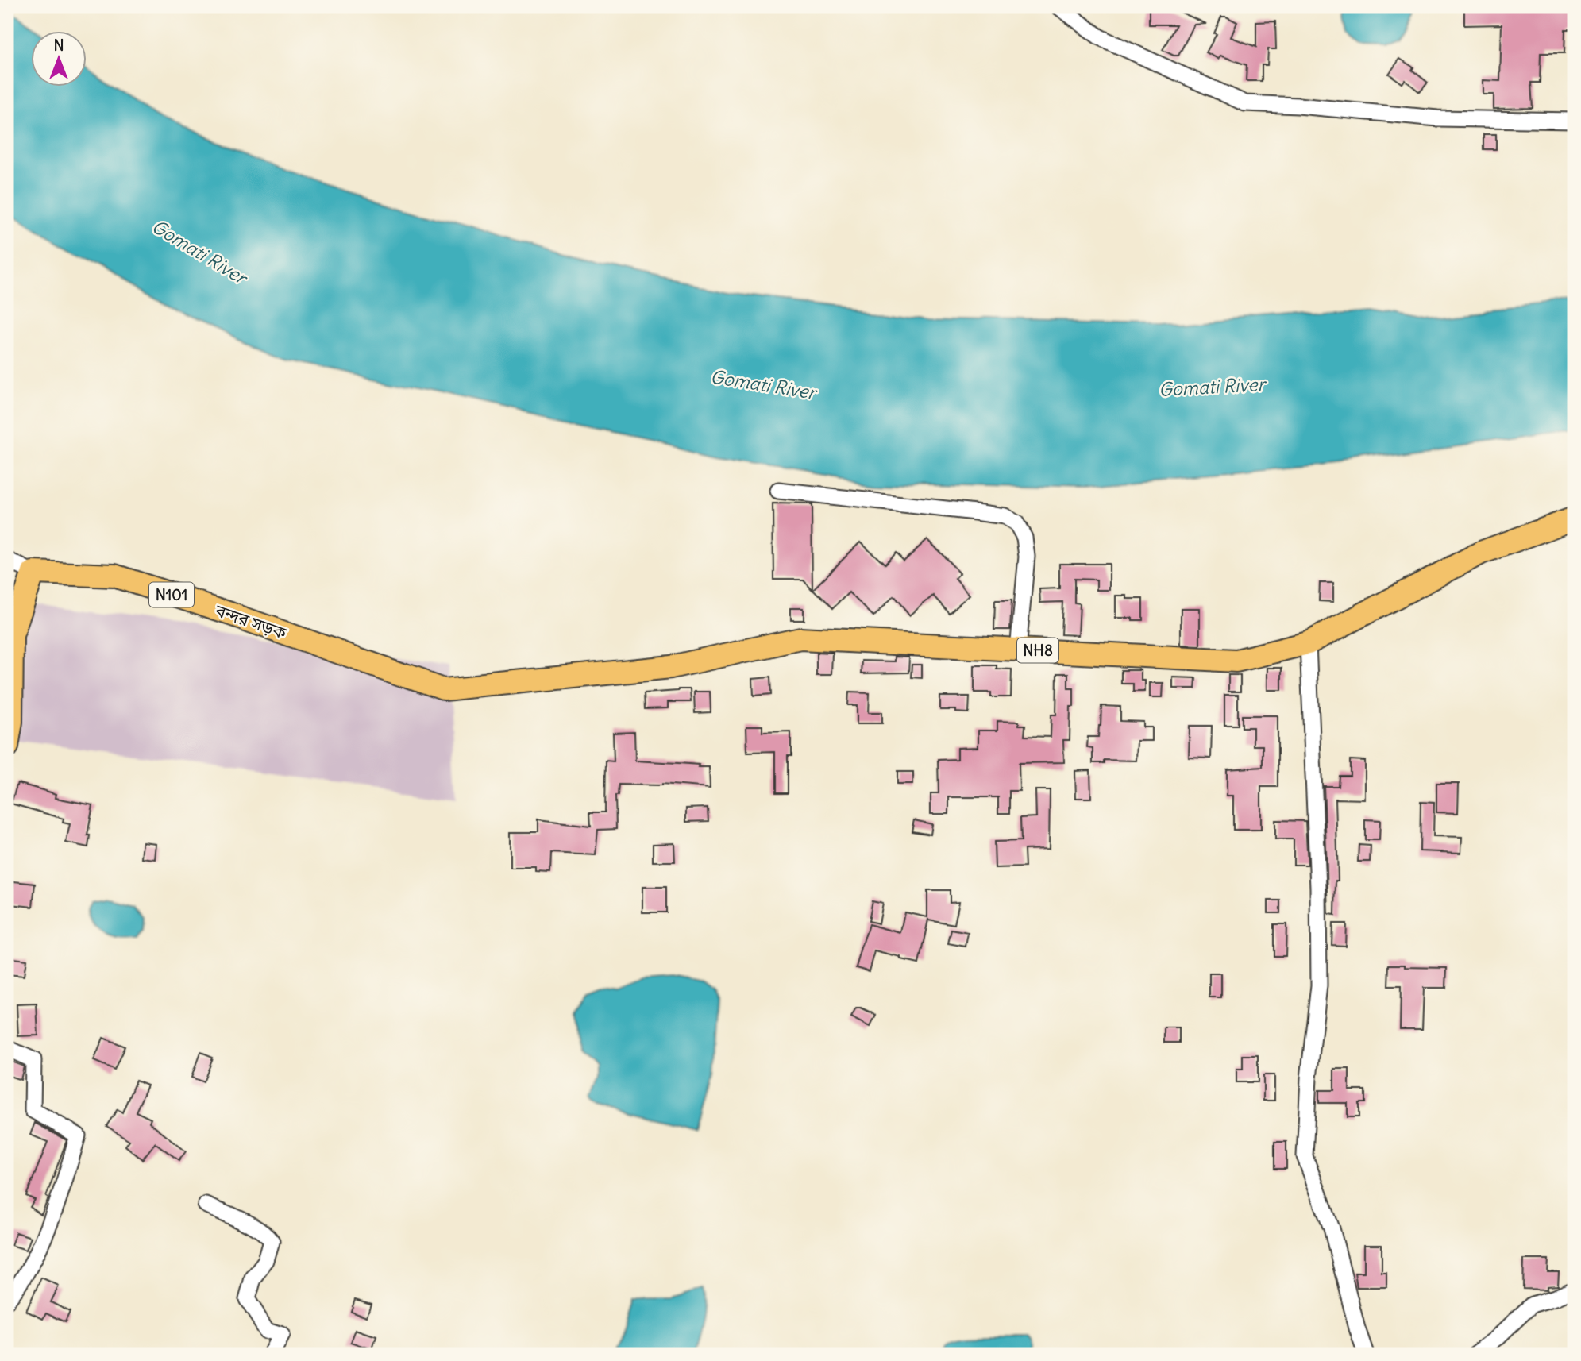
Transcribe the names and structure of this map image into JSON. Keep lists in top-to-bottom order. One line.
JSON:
{"streets":{"highway":["N101","বন্দর সড়ক","NH8"]},"crossings":[["বন্দর সড়ক","NH8"]],"water":["Gomati River"],"north":"top"}
